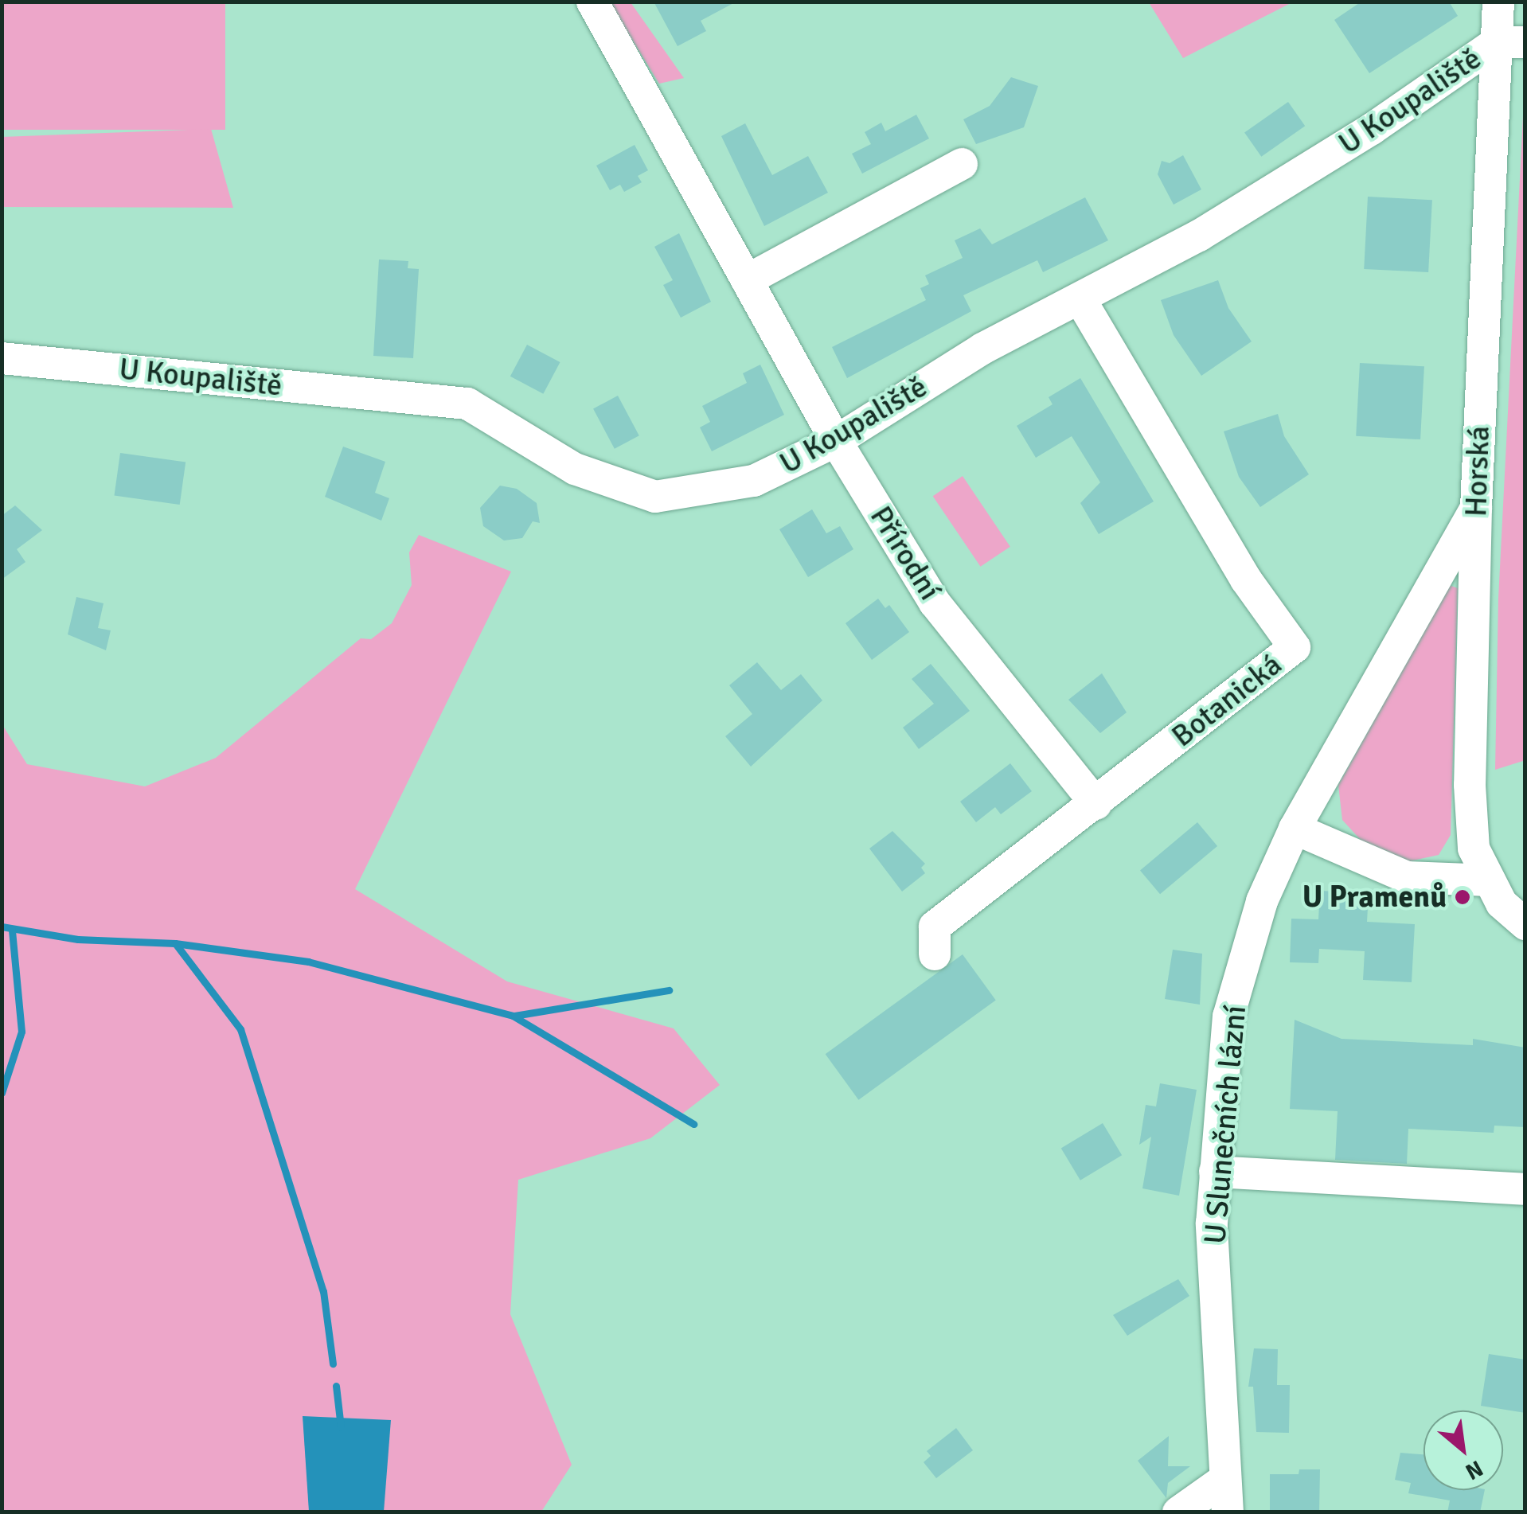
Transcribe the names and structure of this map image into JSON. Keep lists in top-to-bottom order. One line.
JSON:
{"streets":{"street":["U Koupaliště","Horská","Přírodní","Botanická","U Slunečních lázní"]},"crossings":[["U Koupaliště","Horská"],["U Koupaliště","Přírodní"],["U Koupaliště","Botanická"],["Horská","U Slunečních lázní"],["Přírodní","Botanická"]],"places":["U Pramenů"],"north":"bottom right"}
